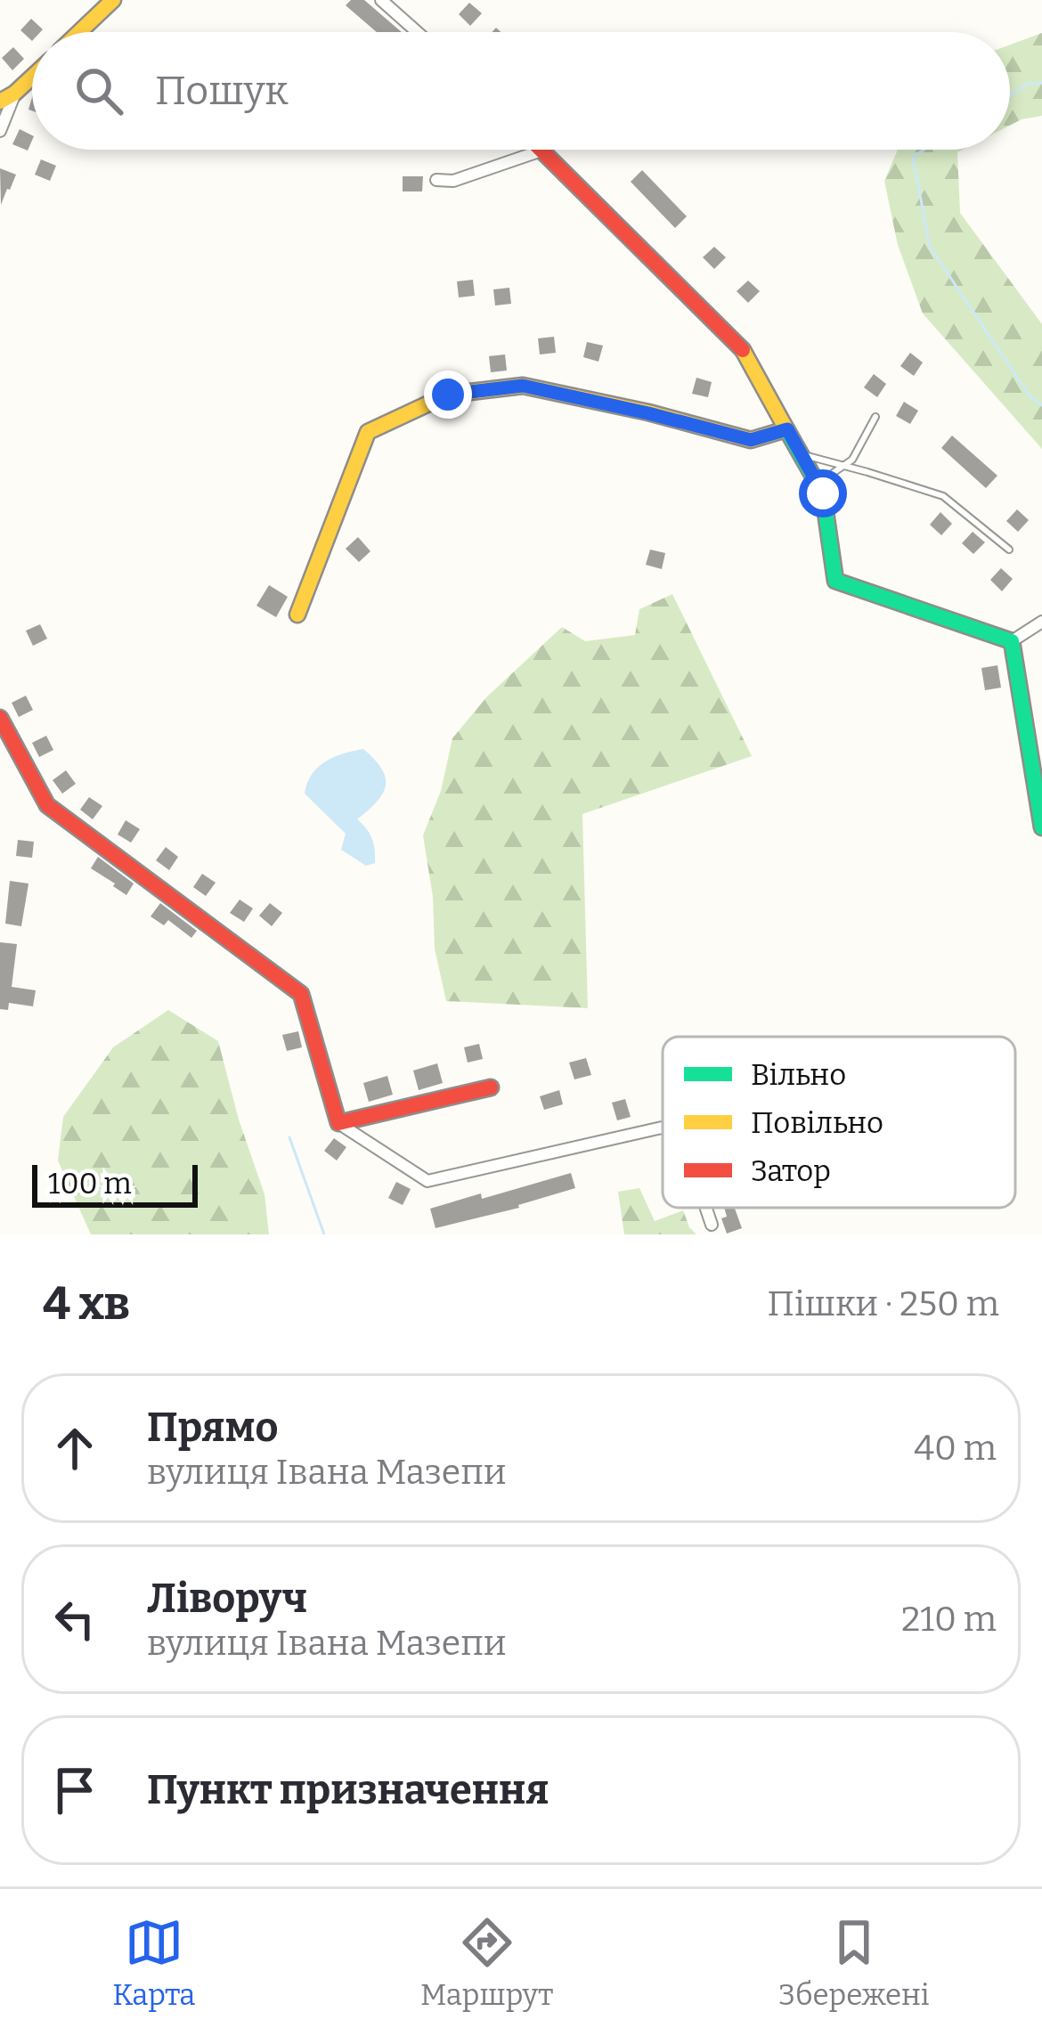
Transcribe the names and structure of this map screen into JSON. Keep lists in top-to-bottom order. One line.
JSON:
{"legend":["Вільно","Повільно","Затор"],"scale_bar":"100 m","page":{"search":"Пошук","scale":"100 m","heading":["4 хв","Пішки · 250 m"],"list":[["Прямо","вулиця Івана Мазепи","40 m"],["Ліворуч","вулиця Івана Мазепи","210 m"],"Пункт призначення"],"nav":["Карта","Маршрут","Збережені"]}}
